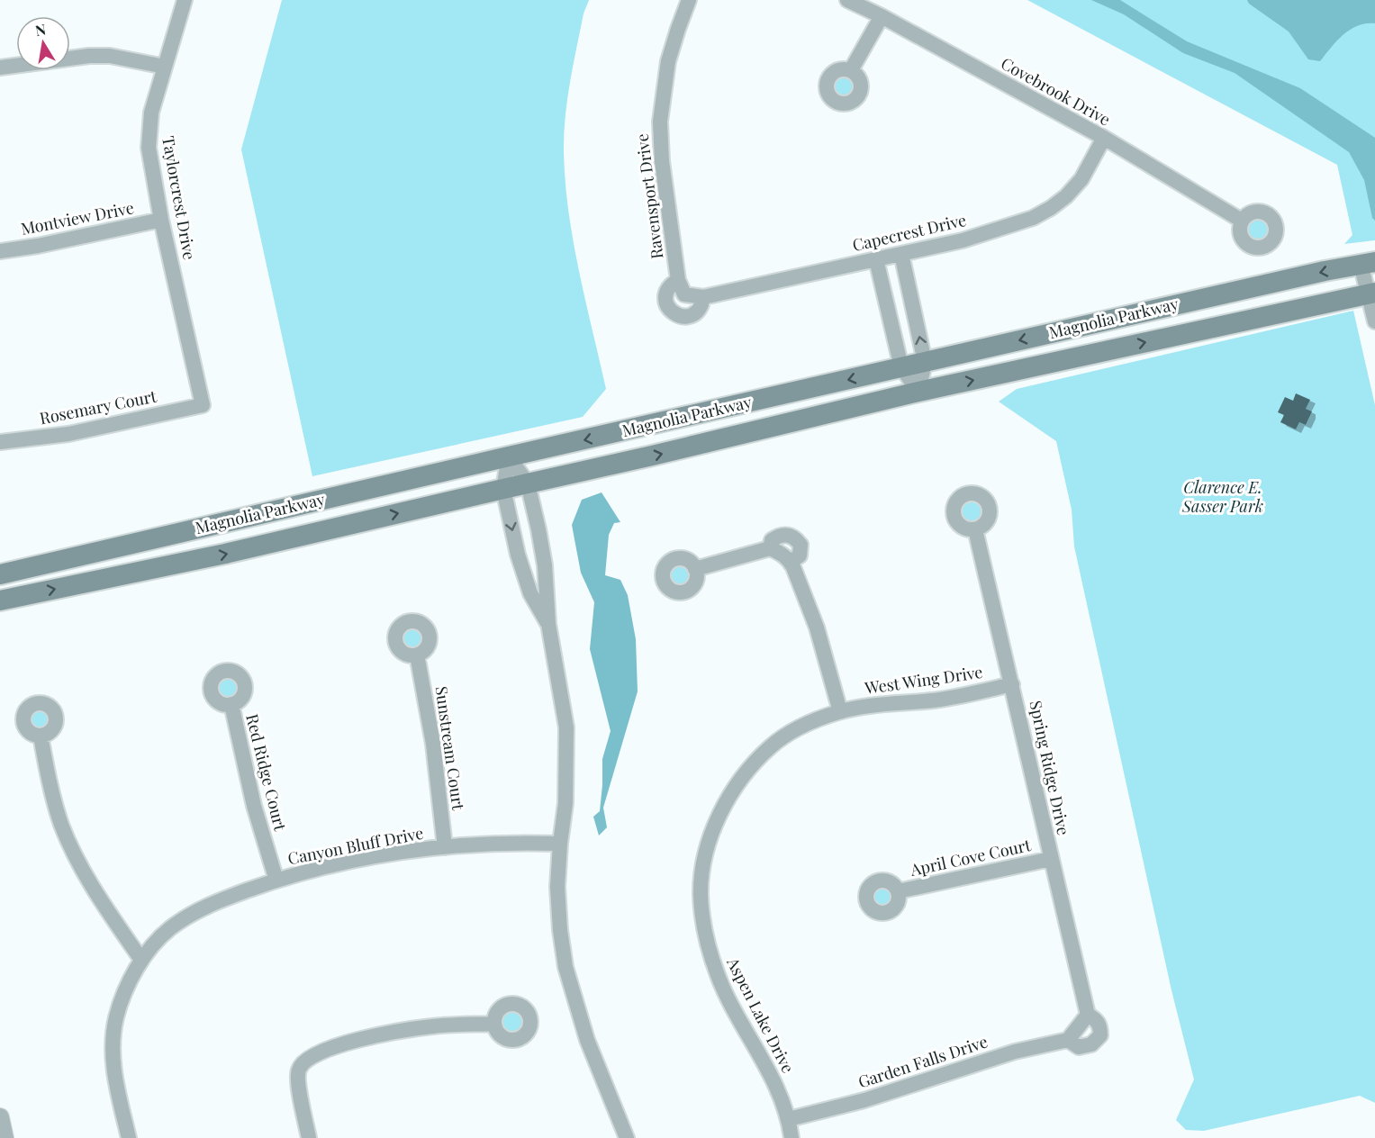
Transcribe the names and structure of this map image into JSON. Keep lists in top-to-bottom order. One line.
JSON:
{"streets":{"main road":["Magnolia Parkway"],"street":["Covebrook Drive","Ravensport Drive","Taylorcrest Drive","Montview Drive","Capecrest Drive","Rosemary Court","West Wing Drive","Sunstream Court","Spring Ridge Drive","Red Ridge Court","Canyon Bluff Drive","April Cove Court","Aspen Lake Drive","Garden Falls Drive"]},"crossings":[["Covebrook Drive","Capecrest Drive"],["Ravensport Drive","Capecrest Drive"],["Taylorcrest Drive","Montview Drive"],["Taylorcrest Drive","Rosemary Court"],["West Wing Drive","Spring Ridge Drive"],["West Wing Drive","Aspen Lake Drive"],["Sunstream Court","Canyon Bluff Drive"],["Spring Ridge Drive","April Cove Court"],["Spring Ridge Drive","Garden Falls Drive"],["Red Ridge Court","Canyon Bluff Drive"],["Aspen Lake Drive","Garden Falls Drive"]],"parks":["Clarence E. Sasser Park"],"north":"top"}
